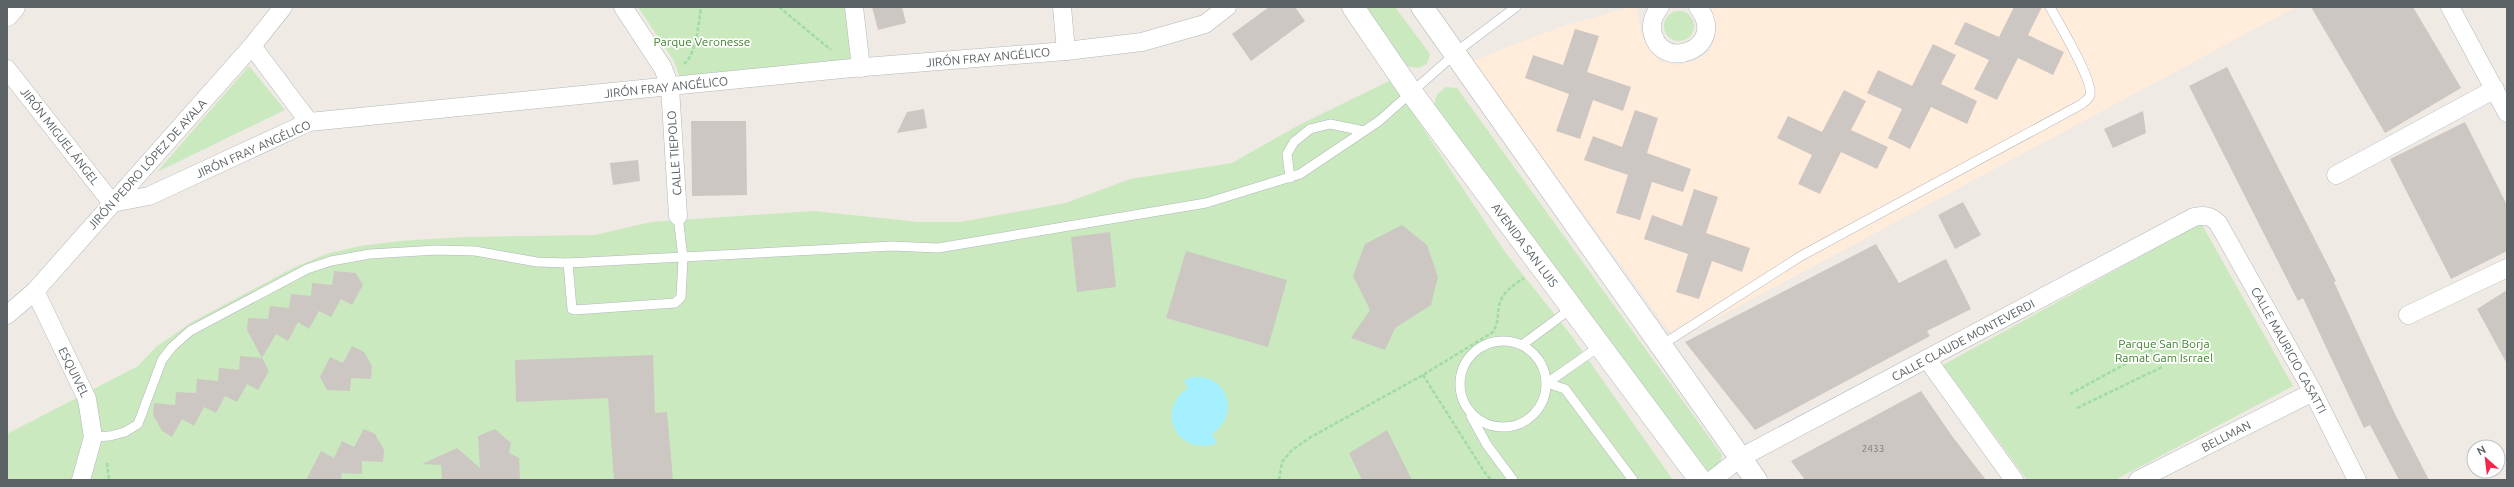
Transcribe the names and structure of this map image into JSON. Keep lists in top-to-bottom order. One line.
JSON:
{"streets":{"main road":["AVENIDA SAN LUIS"],"street":["JIRÓN FRAY ANGÉLICO","JIRÓN MIGUEL ÁNGEL","CALLE TIEPOLO","JIRÓN PEDRO LÓPEZ DE AYALA","CALLE CLAUDE MONTEVERDI","CALLE MAURICIO CASATTI","ESQUIVEL","BELLMAN"]},"crossings":[["JIRÓN FRAY ANGÉLICO","JIRÓN MIGUEL ÁNGEL"],["JIRÓN FRAY ANGÉLICO","CALLE TIEPOLO"],["JIRÓN FRAY ANGÉLICO","JIRÓN PEDRO LÓPEZ DE AYALA"],["JIRÓN MIGUEL ÁNGEL","JIRÓN PEDRO LÓPEZ DE AYALA"],["JIRÓN PEDRO LÓPEZ DE AYALA","ESQUIVEL"],["CALLE CLAUDE MONTEVERDI","CALLE MAURICIO CASATTI"],["CALLE MAURICIO CASATTI","BELLMAN"]],"parks":["Parque Veronesse","Parque San Borja Ramat Gam Isrrael"],"house_numbers":["2433"],"north":"top left"}
